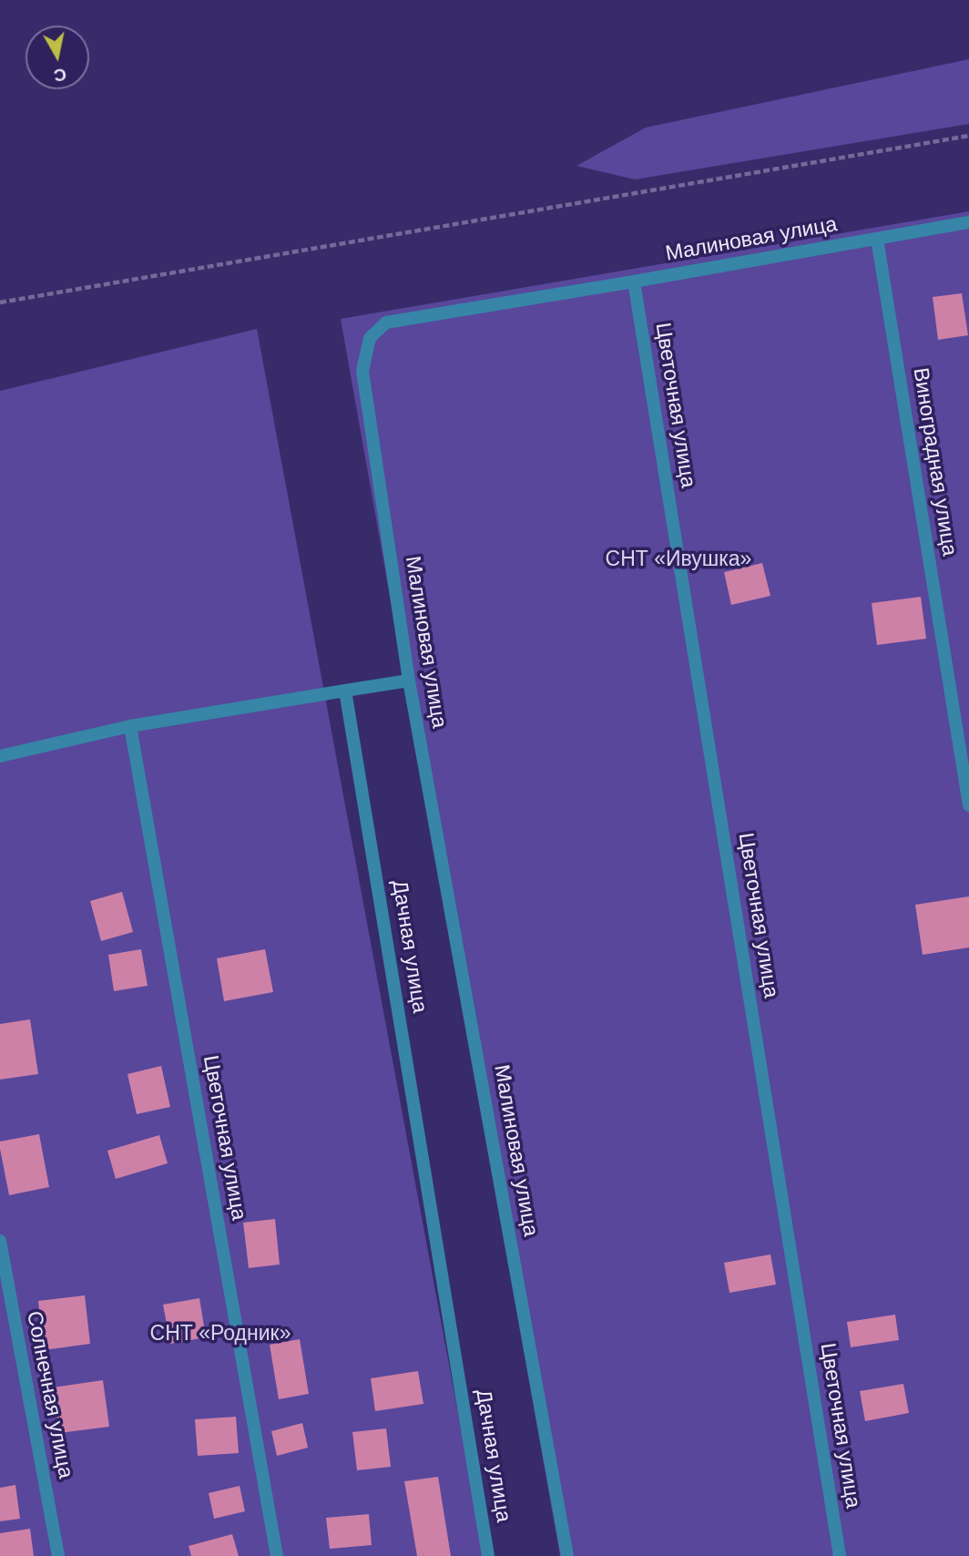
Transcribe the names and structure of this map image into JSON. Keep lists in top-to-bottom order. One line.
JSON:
{"streets":{"street":["Малиновая улица","Цветочная улица","Виноградная улица","Дачная улица","Солнечная улица"]},"crossings":[["Малиновая улица","Цветочная улица"],["Малиновая улица","Виноградная улица"]],"parks":["СНТ «Ивушка»","СНТ «Родник»"],"north":"bottom"}
